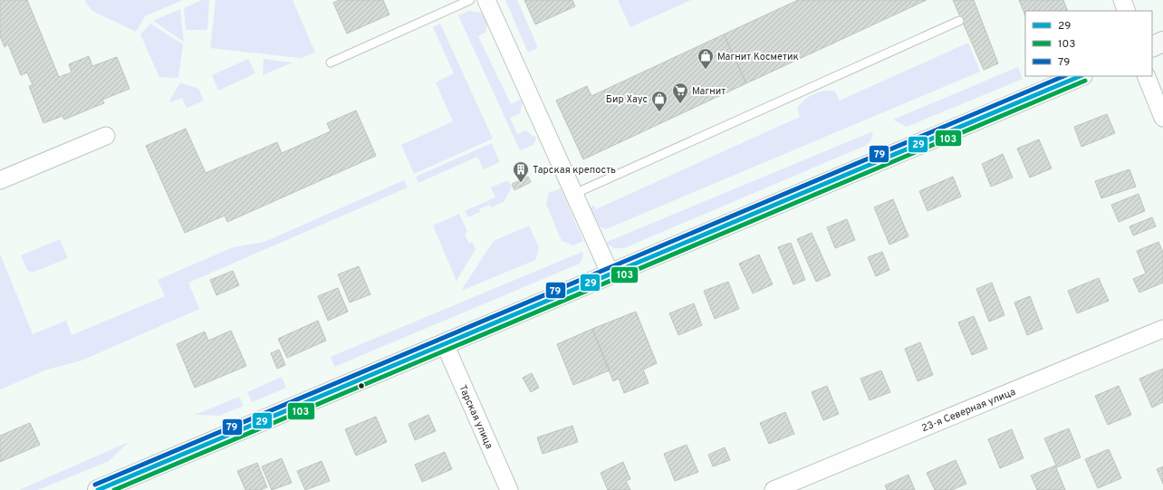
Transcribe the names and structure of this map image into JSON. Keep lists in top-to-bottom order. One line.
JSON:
{"streets":{"street":["23-я Северная улица","Тарская улица"]},"places":{"shop":["Магнит Косметик","Бир Хаус"],"supermarket":["Магнит"],"building":["Тарская крепость"]},"lines":["transit line 29","transit line 79","transit line 103"],"legend":["29","103","79"]}
